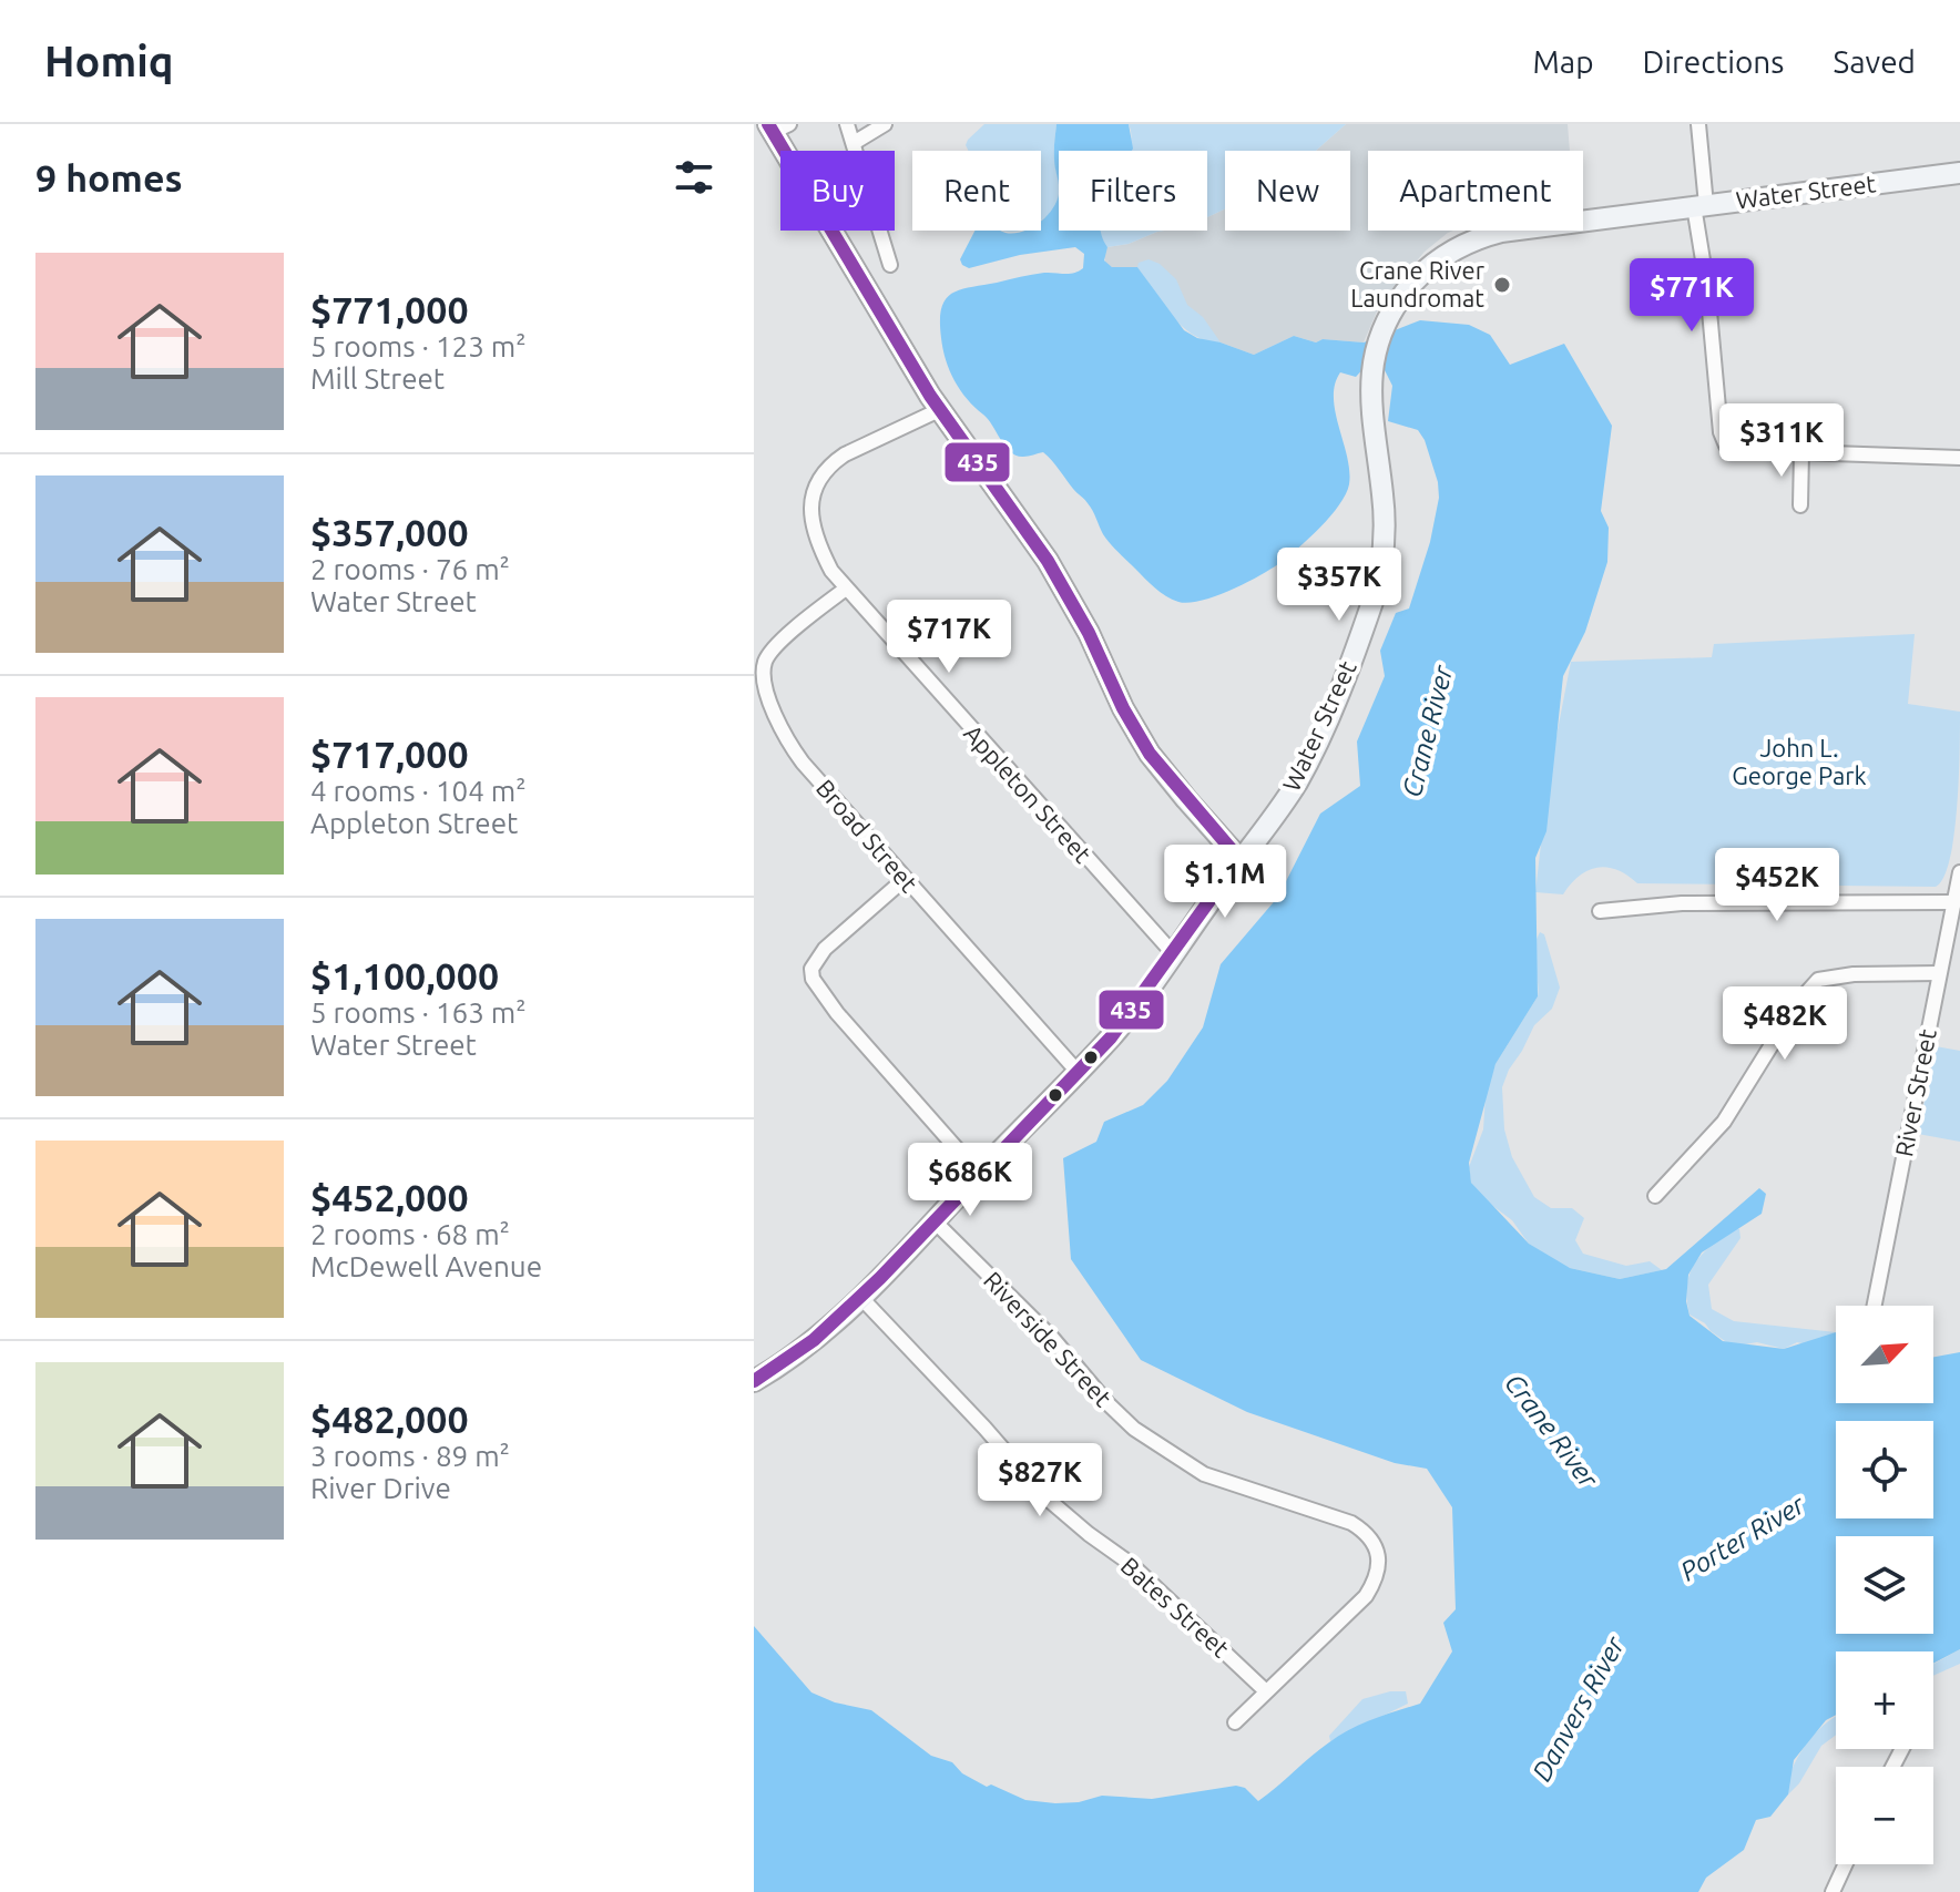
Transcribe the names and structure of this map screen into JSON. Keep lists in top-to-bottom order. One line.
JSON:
{"streets":{"main road":["Water Street"],"street":["Appleton Street","Broad Street","River Street","Riverside Street","Bates Street"]},"crossings":[["Water Street","Appleton Street"],["Water Street","Broad Street"],["Water Street","Riverside Street"],["Water Street","Bates Street"],["Appleton Street","Broad Street"],["Riverside Street","Bates Street"]],"water":["Crane River","Porter River","Danvers River"],"parks":["John L. George Park"],"places":["Crane River Laundromat"],"lines":["transit line 435"],"north":"top right","page":{"header":"Homiq","nav":["Map","Directions","Saved"],"heading":"9 homes","chip":["Buy","Rent","Filters","New","Apartment"],"list":[{"name":"$771,000","note":"5 rooms · 123 m² · Mill Street"},{"name":"$357,000","note":"2 rooms · 76 m² · Water Street"},{"name":"$717,000","note":"4 rooms · 104 m² · Appleton Street"},{"name":"$1,100,000","note":"5 rooms · 163 m² · Water Street"},{"name":"$452,000","note":"2 rooms · 68 m² · McDewell Avenue"},{"name":"$482,000","note":"3 rooms · 89 m² · River Drive"}],"price":["$771K","$311K","$357K","$717K","$1.1M","$452K","$482K","$686K","$827K"],"map_buttons":["+","−"]}}
